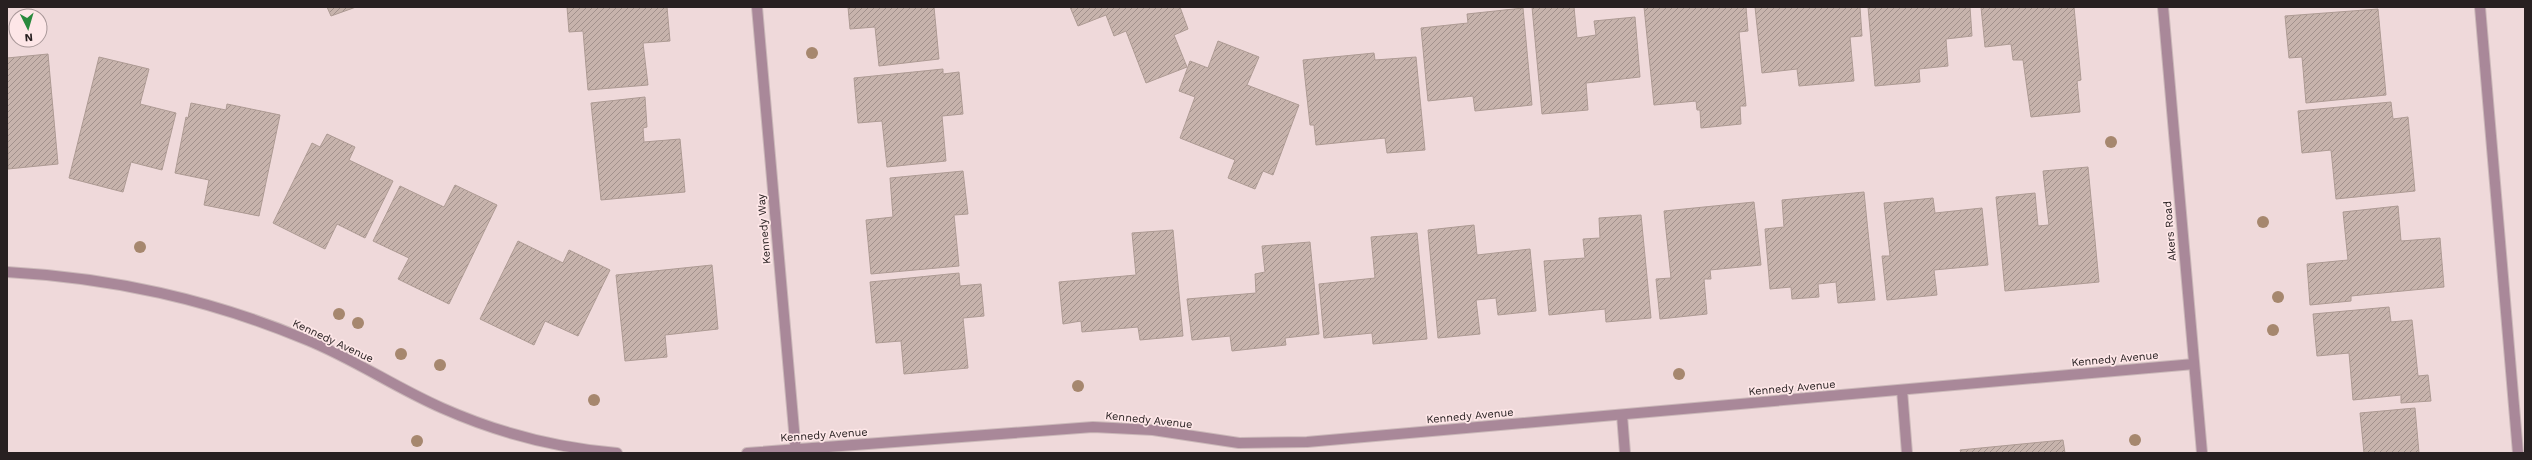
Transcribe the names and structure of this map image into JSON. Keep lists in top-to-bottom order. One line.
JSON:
{"streets":{"street":["Kennedy Way","Akers Road","Kennedy Avenue"]},"crossings":[["Kennedy Way","Kennedy Avenue"],["Akers Road","Kennedy Avenue"]],"north":"bottom"}
